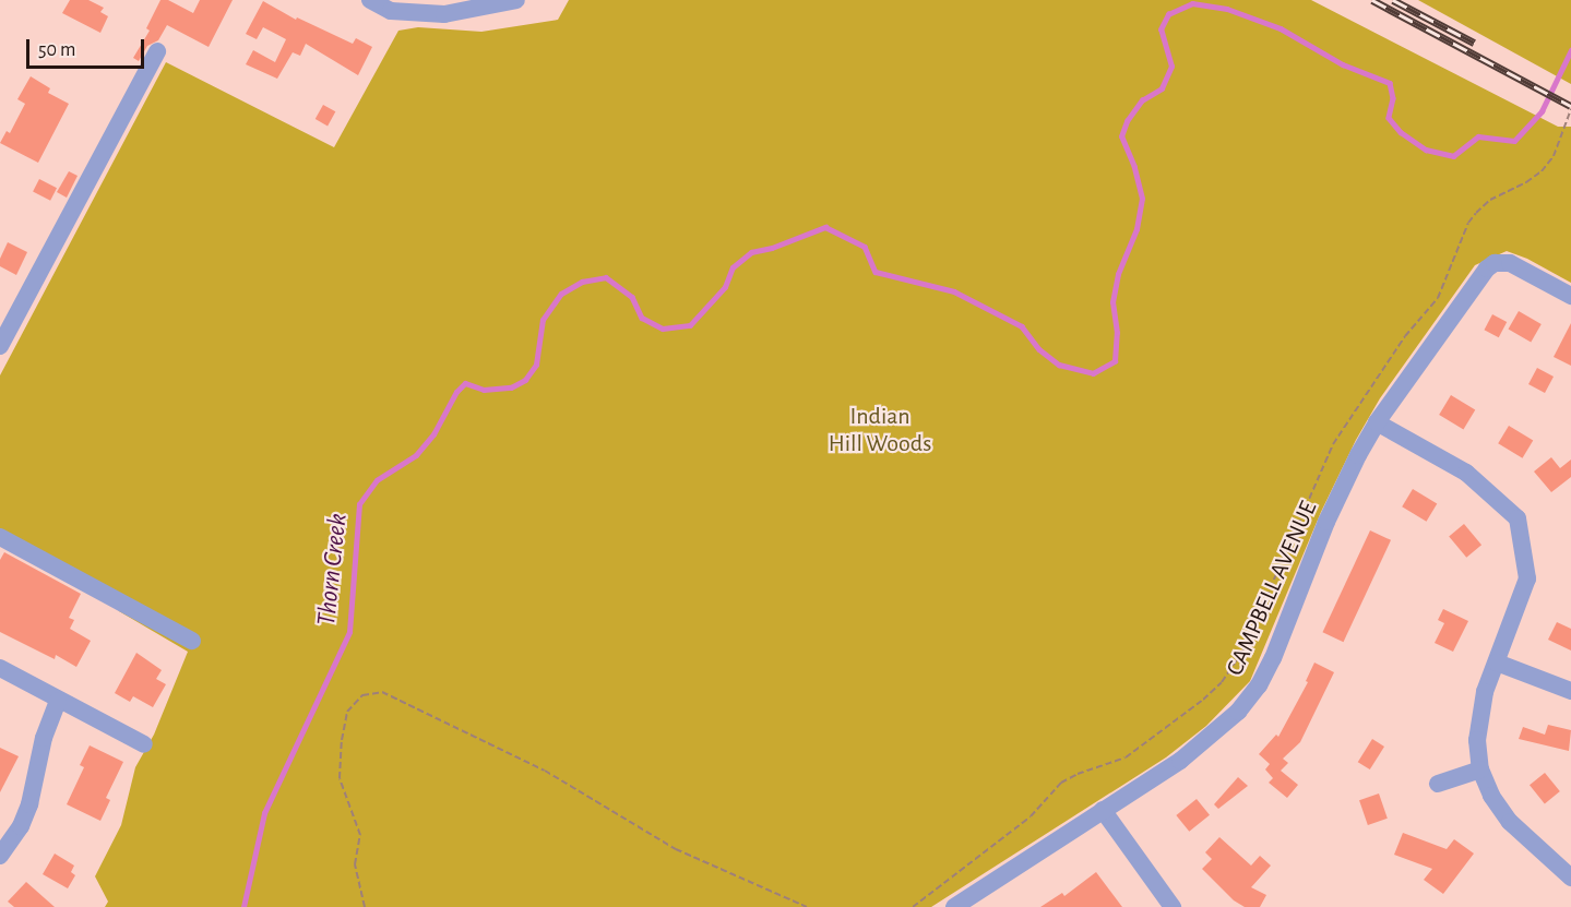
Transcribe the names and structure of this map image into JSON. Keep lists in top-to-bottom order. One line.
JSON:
{"streets":{"street":["CAMPBELL AVENUE"]},"water":["Thorn Creek"],"parks":["Indian Hill Woods"],"scale_bar":"50 m"}
